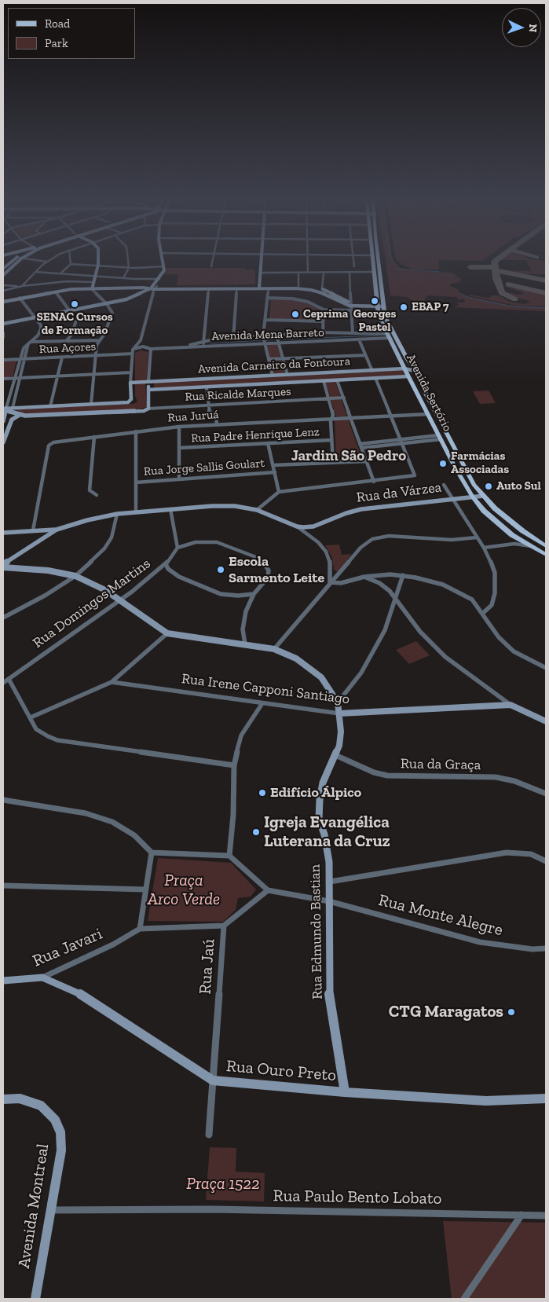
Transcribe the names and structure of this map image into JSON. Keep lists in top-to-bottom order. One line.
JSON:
{"streets":{"main road":["Avenida Carneiro da Fontoura","Avenida Sertório","Rua da Várzea","Rua Irene Capponi Santiago","Rua Edmundo Bastian","Rua Javari","Rua Ouro Preto","Avenida Montreal"],"street":["Avenida Mena Barreto","Rua Açores","Rua Ricalde Marques","Rua Juruá","Rua Padre Henrique Lenz","Rua Jorge Sallis Goulart","Rua Domingos Martins","Rua da Graça","Rua Monte Alegre","Rua Jaú","Rua Paulo Bento Lobato"]},"crossings":[["Avenida Mena Barreto","Rua Açores"],["Avenida Mena Barreto","Avenida Sertório"],["Avenida Carneiro da Fontoura","Avenida Sertório"],["Avenida Sertório","Rua Juruá"],["Avenida Sertório","Rua da Várzea"],["Rua Domingos Martins","Rua Edmundo Bastian"],["Rua Irene Capponi Santiago","Rua Edmundo Bastian"],["Rua da Graça","Rua Edmundo Bastian"],["Rua Monte Alegre","Rua Edmundo Bastian"],["Rua Monte Alegre","Rua Jaú"],["Rua Edmundo Bastian","Rua Ouro Preto"],["Rua Javari","Rua Ouro Preto"],["Rua Jaú","Rua Ouro Preto"],["Rua Paulo Bento Lobato","Avenida Montreal"]],"districts":["Jardim São Pedro"],"parks":["Praça Arco Verde","Praça 1522"],"places":["Georges Pastel","SENAC Cursos de Formação","EBAP 7","Ceprima","Farmácias Associadas","Auto Sul","Escola Sarmento Leite","Edifício Álpico","Igreja Evangélica Luterana da Cruz","CTG Maragatos"],"legend":["Road","Park"],"north":"right"}
